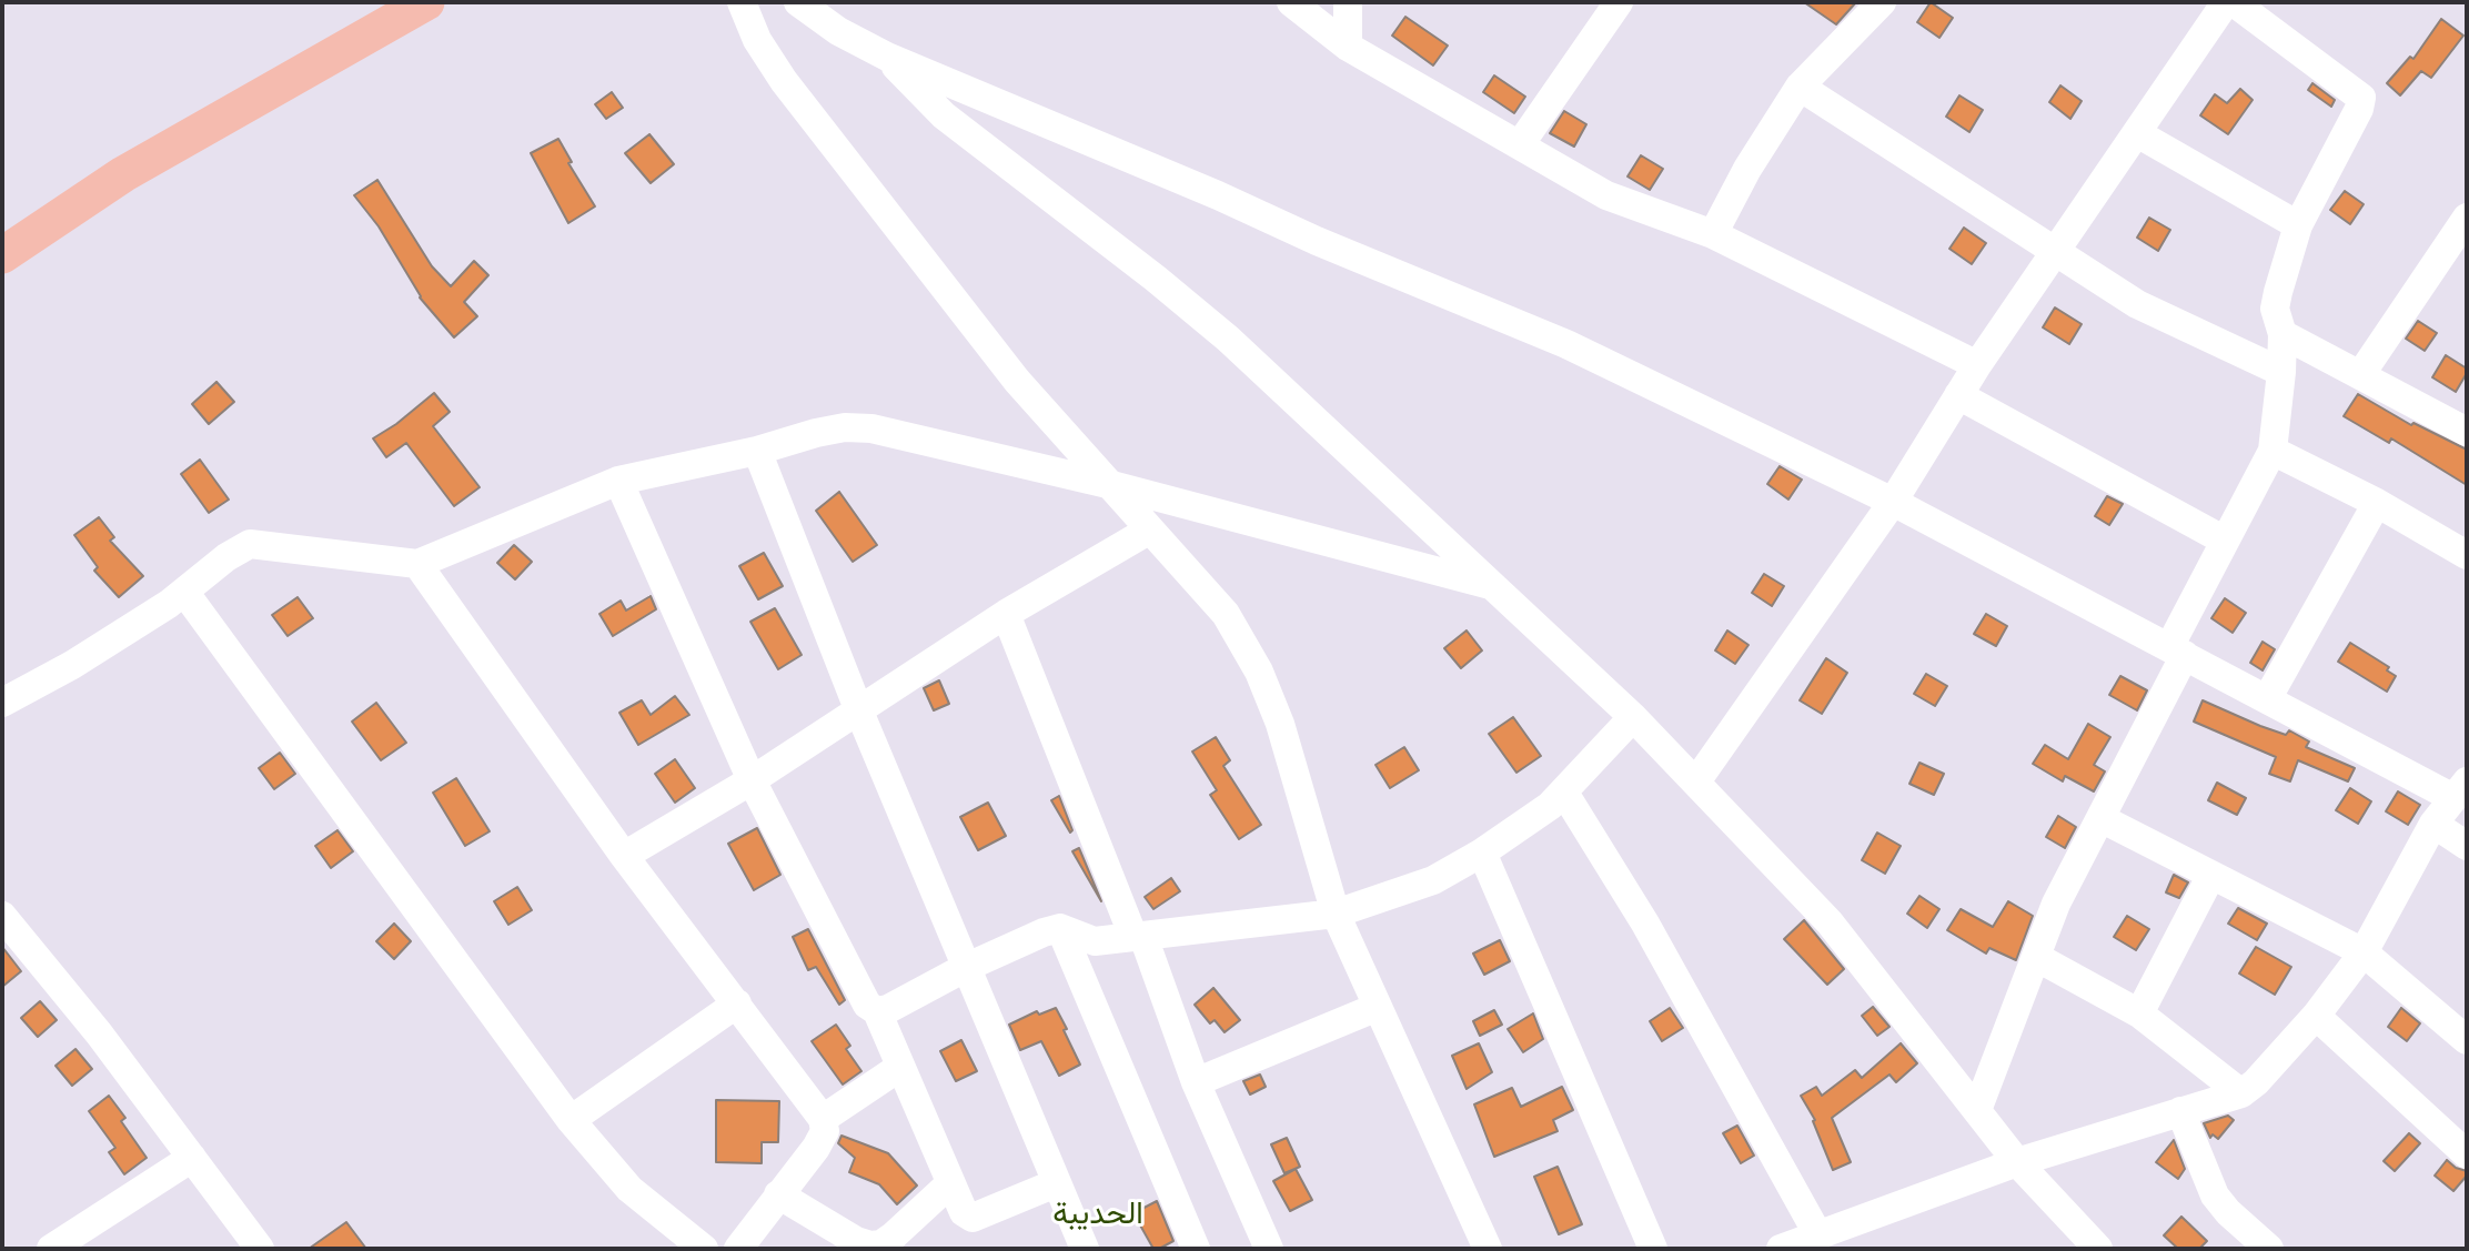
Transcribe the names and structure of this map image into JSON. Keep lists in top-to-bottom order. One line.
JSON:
{"districts":["الحديبة"]}
